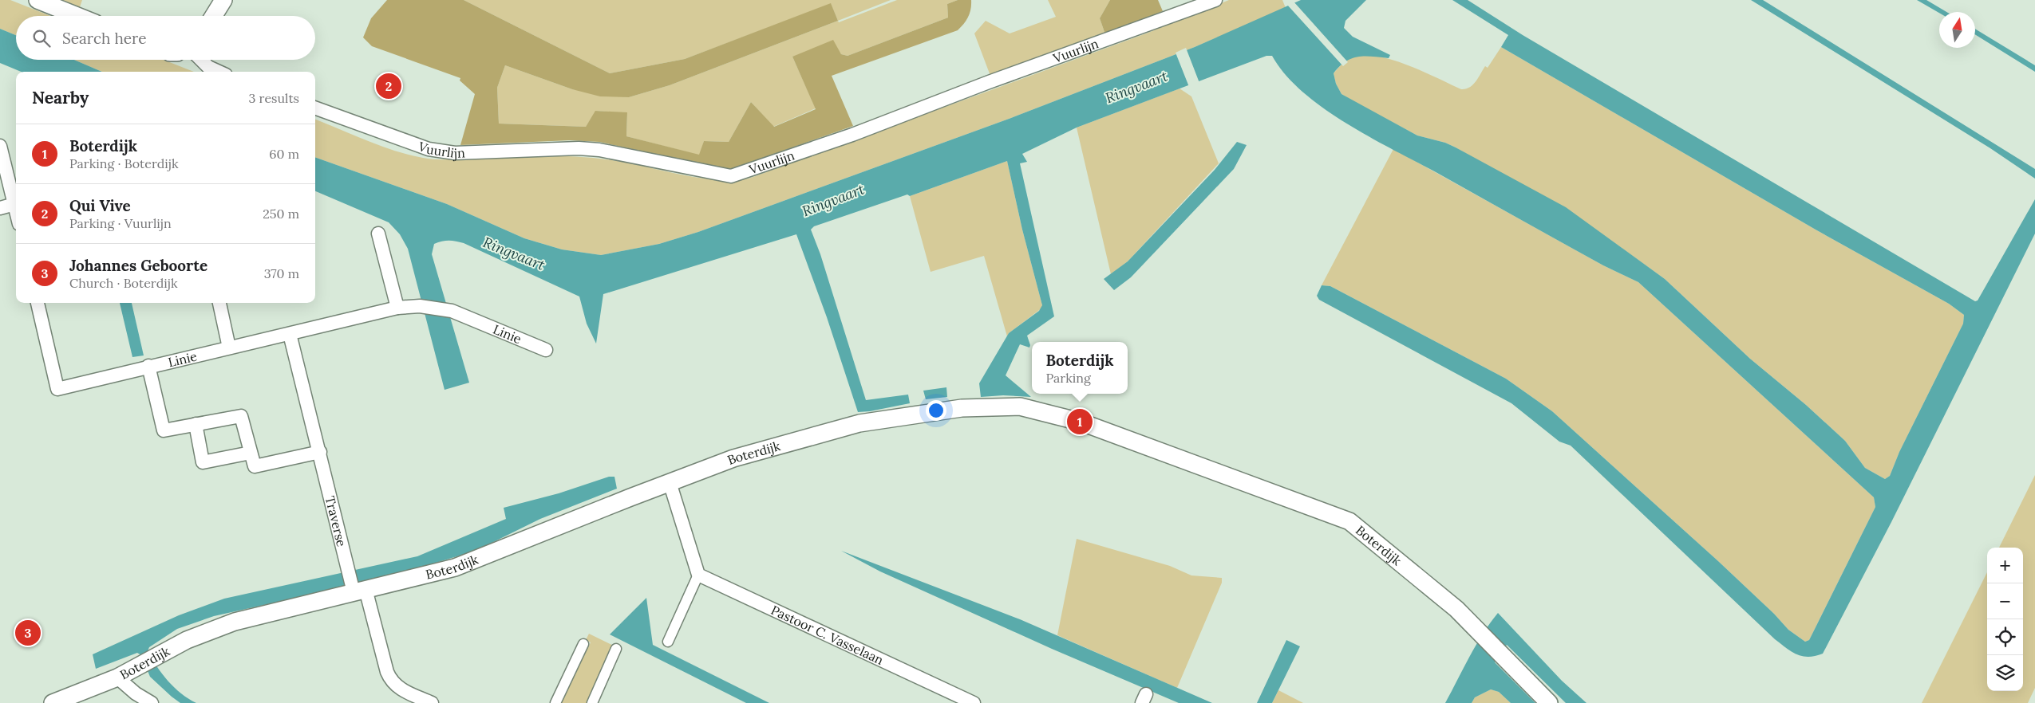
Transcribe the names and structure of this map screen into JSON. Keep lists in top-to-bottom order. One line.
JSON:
{"streets":{"street":["Vuurlijn","Linie","Boterdijk","Traverse","Pastoor C. Vasselaan"]},"crossings":[["Linie","Traverse"],["Boterdijk","Traverse"]],"water":["Ringvaart"],"north":"top","page":{"search":"Search here","pins":["2","1","3"],"heading":["Nearby","3 results"],"list":[{"mark":"1","name":"Boterdijk","note":"Parking · Boterdijk","value":"60 m"},{"mark":"2","name":"Qui Vive","note":"Parking · Vuurlijn","value":"250 m"},{"mark":"3","name":"Johannes Geboorte","note":"Church · Boterdijk","value":"370 m"}],"popup":["Boterdijk","Parking"],"map_buttons":["+","−"]}}
